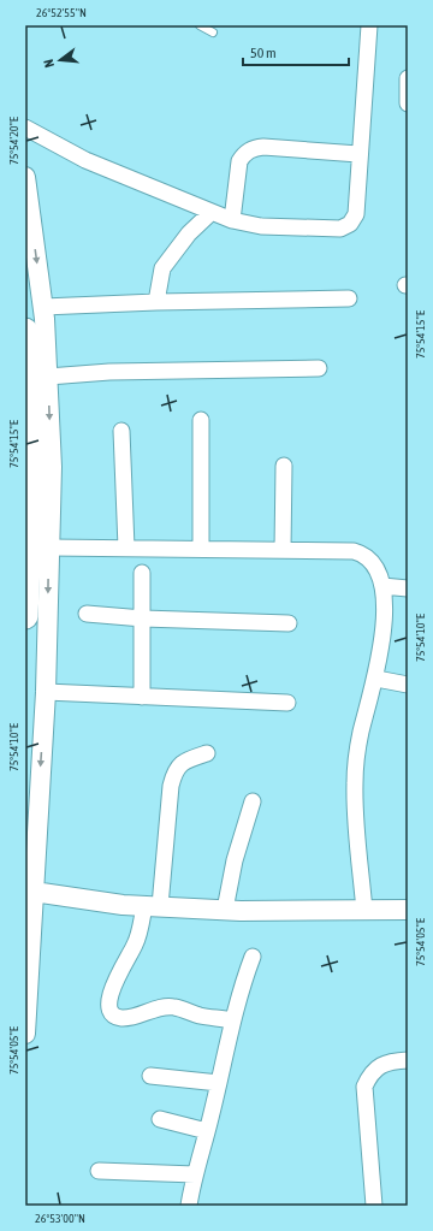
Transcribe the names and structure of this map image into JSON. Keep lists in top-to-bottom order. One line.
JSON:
{"scale_bar":"50 m","north":"left","coordinates":["26°52'55\"N","75°54'20\"E","75°54'15\"E","75°54'10\"E","75°54'05\"E","26°53'00\"N"]}
